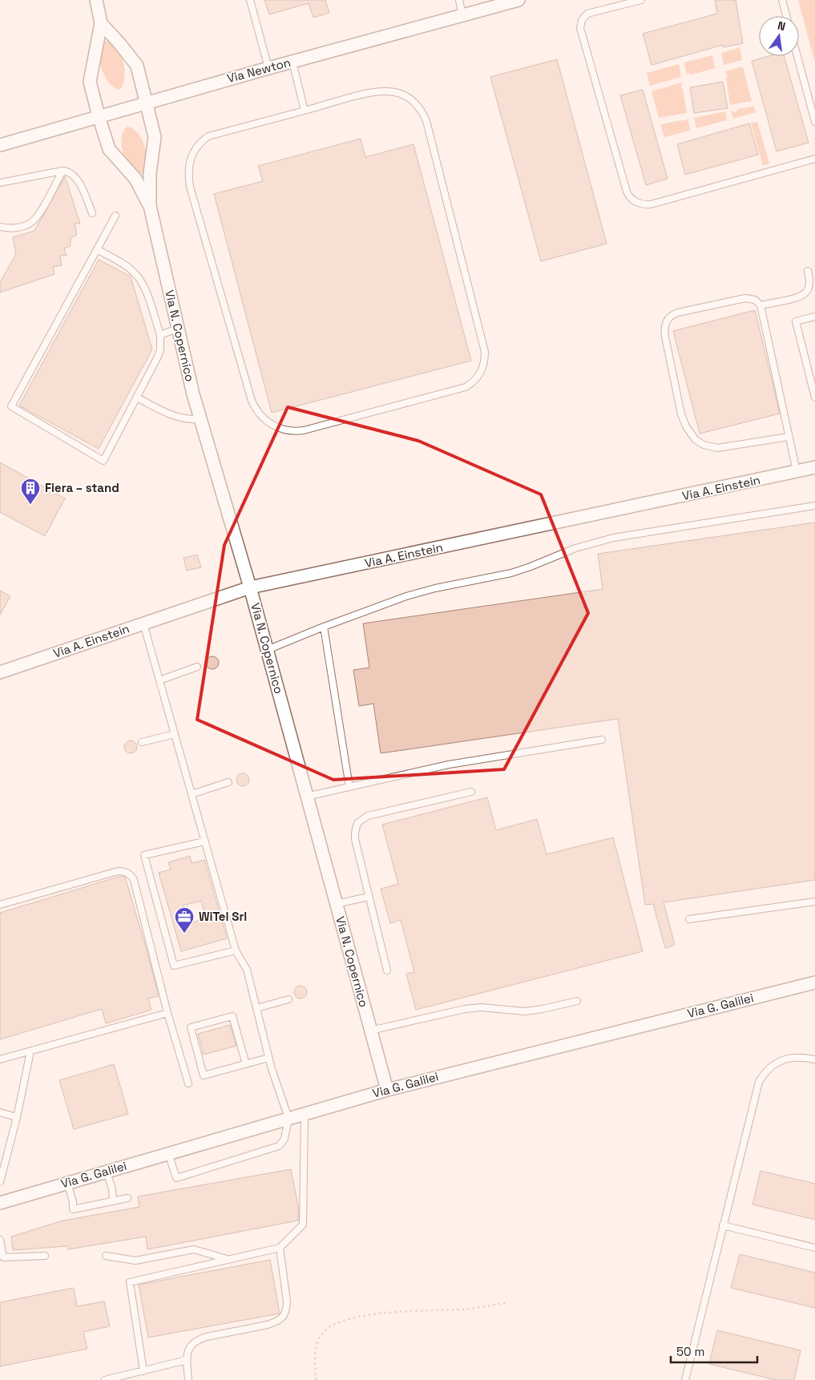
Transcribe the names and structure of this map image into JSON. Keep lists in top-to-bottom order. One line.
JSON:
{"streets":{"street":["Via Newton","Via N. Copernico","Via A. Einstein","Via G. Galilei"]},"crossings":[["Via N. Copernico","Via A. Einstein"],["Via N. Copernico","Via G. Galilei"]],"places":{"building":["Fiera – stand"],"office":["WiTel Srl"]},"scale_bar":"50 m","north":"top"}
